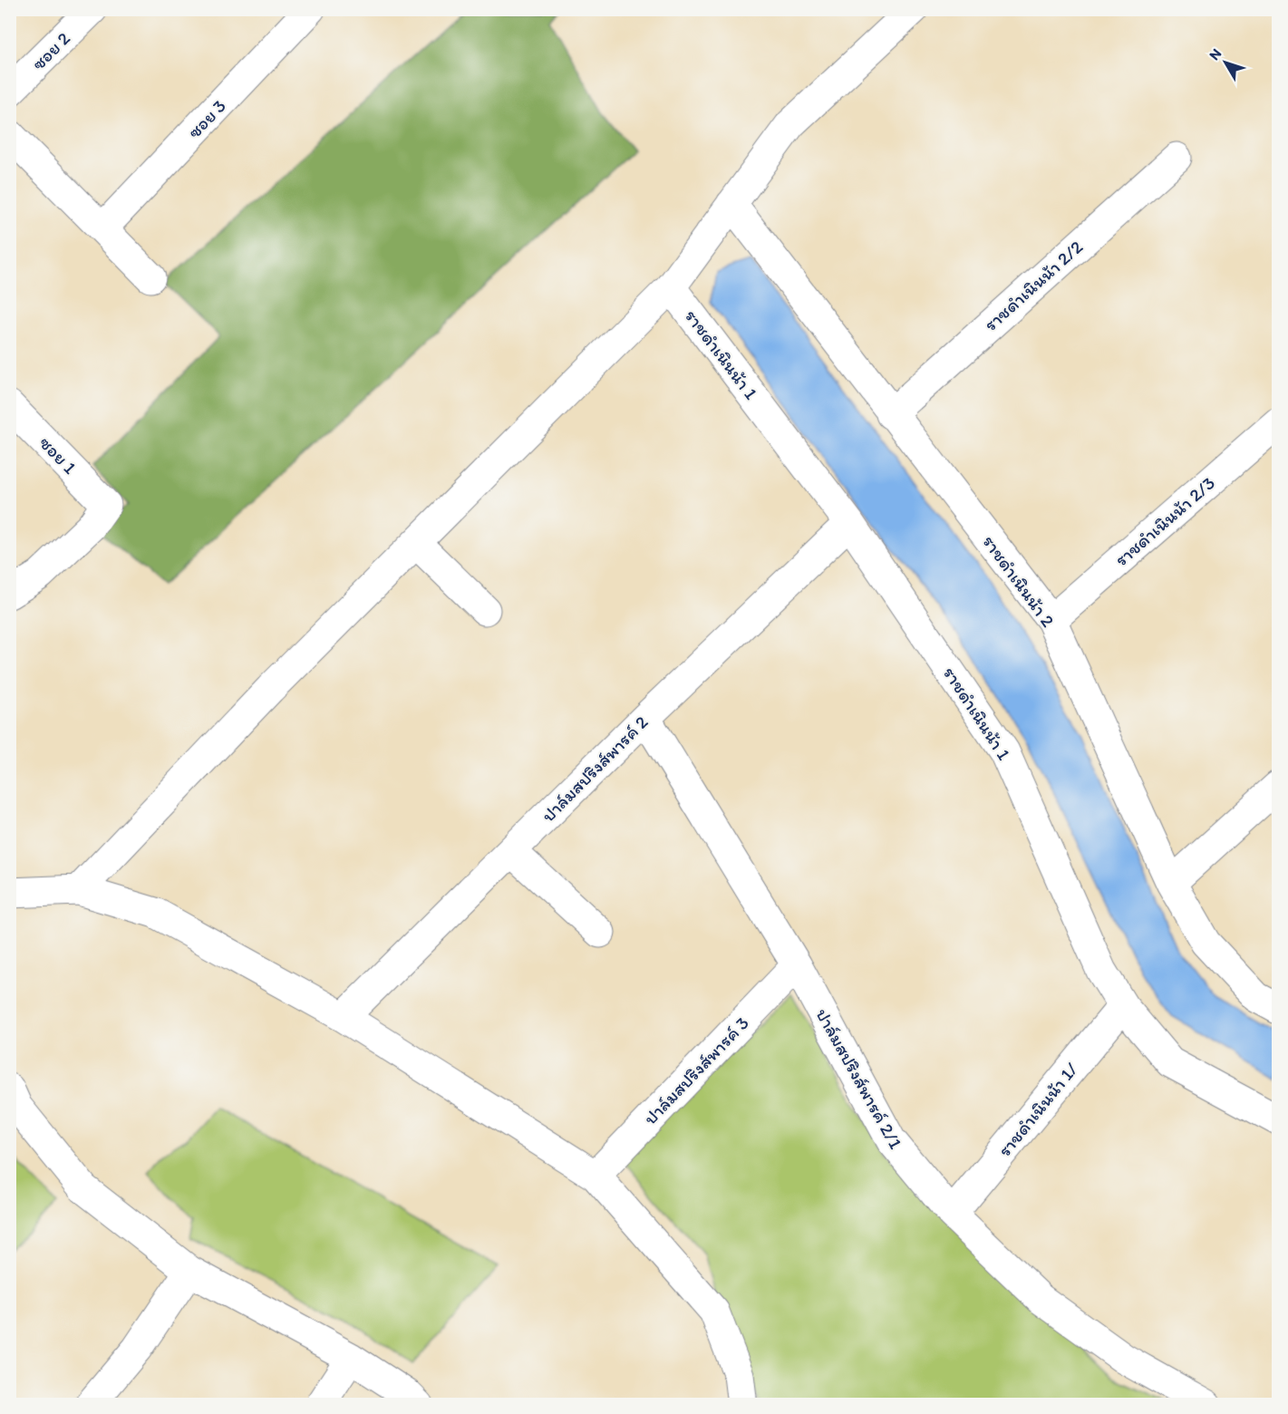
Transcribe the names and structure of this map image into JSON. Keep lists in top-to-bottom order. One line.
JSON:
{"streets":{"street":["ซอย 2","ซอย 3","ราชดำเนินน้า 2/2","ราชดำเนินน้า 1","ซอย 1","ราชดำเนินน้า 2/3","ราชดำเนินน้า 2","ปาล์มสปริงส์พารค์ 2","ปาล์มสปริงส์พารค์ 3","ปาล์มสปริงส์พารค์ 2/1","ราชดำเนินน้า 1/"]},"crossings":[["ราชดำเนินน้า 2/2","ราชดำเนินน้า 2"],["ราชดำเนินน้า 1","ปาล์มสปริงส์พารค์ 2"],["ราชดำเนินน้า 1","ราชดำเนินน้า 1/"],["ราชดำเนินน้า 2/3","ราชดำเนินน้า 2"],["ปาล์มสปริงส์พารค์ 2","ปาล์มสปริงส์พารค์ 2/1"],["ปาล์มสปริงส์พารค์ 3","ปาล์มสปริงส์พารค์ 2/1"],["ปาล์มสปริงส์พารค์ 2/1","ราชดำเนินน้า 1/"]],"north":"top left"}
